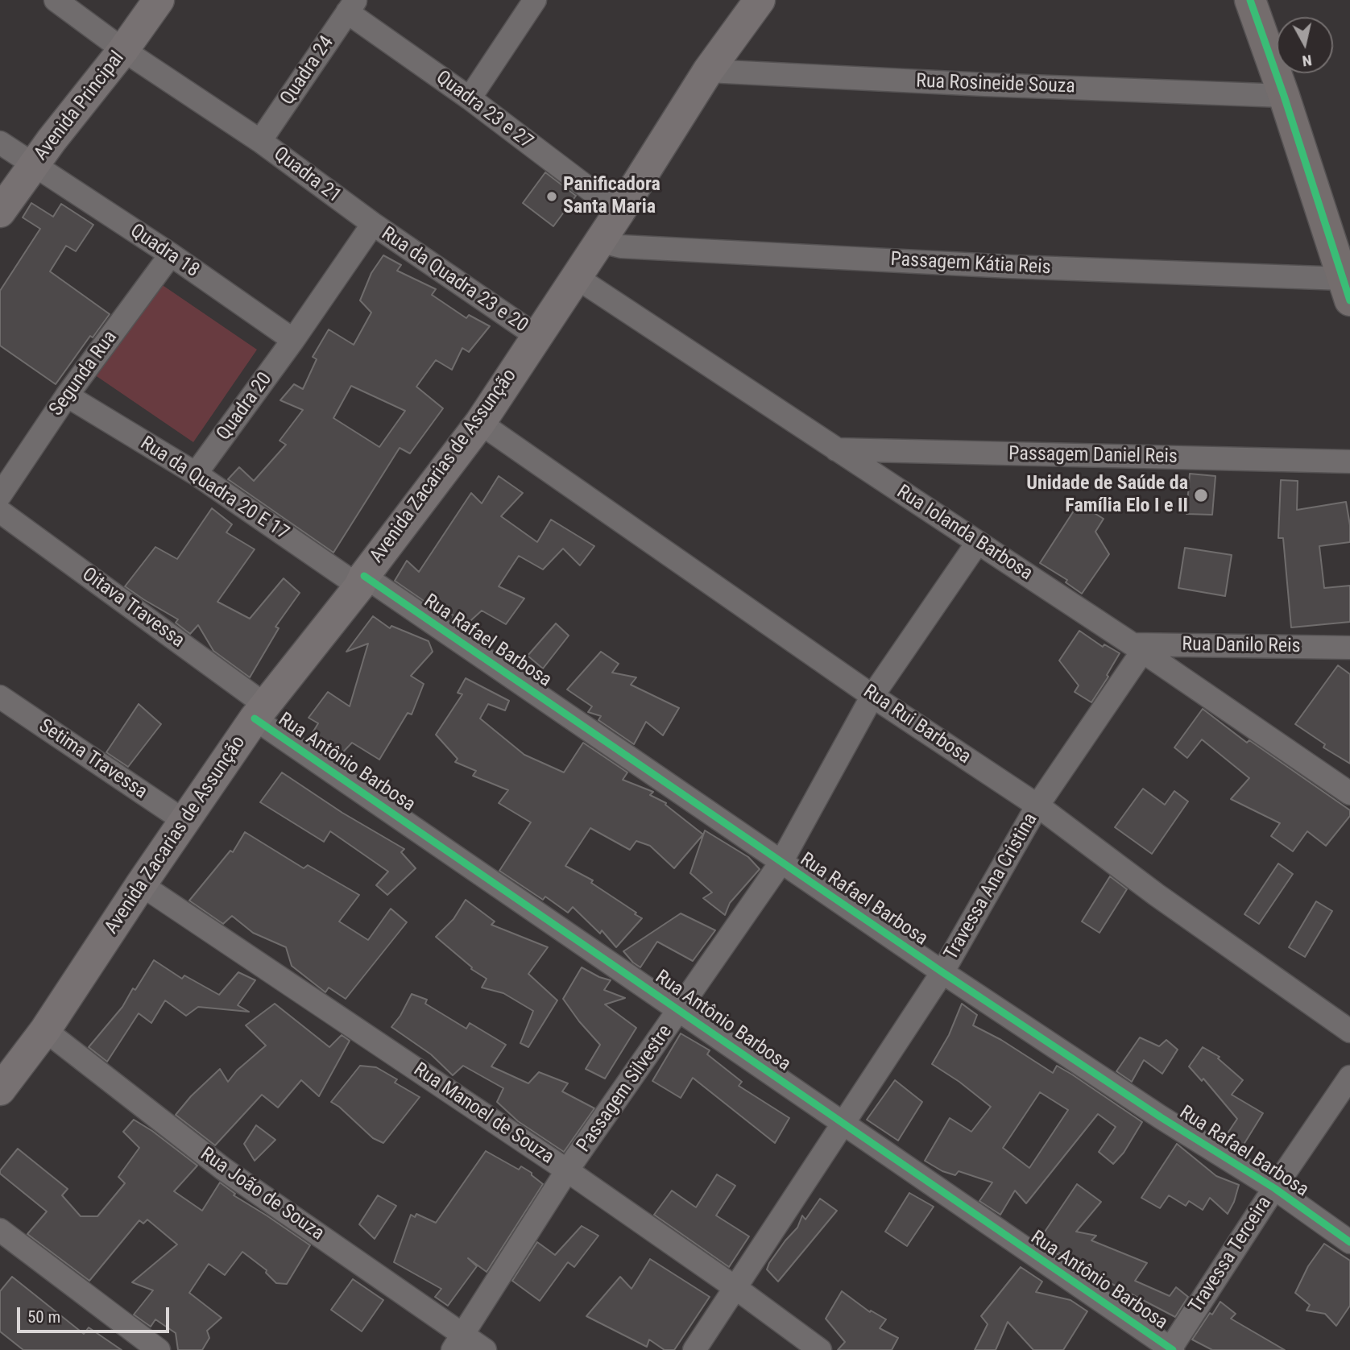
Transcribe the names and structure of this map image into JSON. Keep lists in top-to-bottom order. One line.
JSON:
{"streets":{"main road":["Avenida Principal","Avenida Zacarias de Assunção"],"street":["Quadra 24","Rua Rosineide Souza","Quadra 23 e 27","Quadra 21","Quadra 18","Passagem Kátia Reis","Rua da Quadra 23 e 20","Segunda Rua","Quadra 20","Passagem Daniel Reis","Rua da Quadra 20 E 17","Rua Iolanda Barbosa","Oitava Travessa","Rua Rafael Barbosa","Rua Danilo Reis","Rua Rui Barbosa","Setima Travessa","Rua Antônio Barbosa","Travessa Ana Cristina","Passagem Silvestre","Rua Manoel de Souza","Rua João de Souza","Travessa Terceira"]},"crossings":[["Quadra 24","Quadra 23 e 27"],["Quadra 24","Quadra 21"],["Rua Rosineide Souza","Avenida Zacarias de Assunção"],["Avenida Principal","Quadra 21"],["Avenida Principal","Quadra 18"],["Quadra 23 e 27","Avenida Zacarias de Assunção"],["Quadra 21","Rua da Quadra 23 e 20"],["Quadra 18","Segunda Rua"],["Quadra 18","Quadra 20"],["Passagem Kátia Reis","Avenida Zacarias de Assunção"],["Rua da Quadra 23 e 20","Avenida Zacarias de Assunção"],["Segunda Rua","Rua da Quadra 20 E 17"],["Quadra 20","Rua da Quadra 20 E 17"],["Passagem Daniel Reis","Rua Iolanda Barbosa"],["Avenida Zacarias de Assunção","Rua da Quadra 20 E 17"],["Avenida Zacarias de Assunção","Rua Iolanda Barbosa"],["Avenida Zacarias de Assunção","Oitava Travessa"],["Avenida Zacarias de Assunção","Rua Rafael Barbosa"],["Avenida Zacarias de Assunção","Rua Rui Barbosa"],["Avenida Zacarias de Assunção","Setima Travessa"],["Avenida Zacarias de Assunção","Rua Antônio Barbosa"],["Avenida Zacarias de Assunção","Rua Manoel de Souza"],["Avenida Zacarias de Assunção","Rua João de Souza"],["Rua da Quadra 20 E 17","Rua Rafael Barbosa"],["Rua Iolanda Barbosa","Rua Danilo Reis"],["Rua Iolanda Barbosa","Travessa Ana Cristina"],["Rua Iolanda Barbosa","Passagem Silvestre"],["Oitava Travessa","Rua Antônio Barbosa"],["Rua Rafael Barbosa","Travessa Ana Cristina"],["Rua Rafael Barbosa","Passagem Silvestre"],["Rua Rafael Barbosa","Travessa Terceira"],["Rua Danilo Reis","Travessa Ana Cristina"],["Rua Rui Barbosa","Travessa Ana Cristina"],["Rua Rui Barbosa","Passagem Silvestre"],["Rua Antônio Barbosa","Travessa Ana Cristina"],["Rua Antônio Barbosa","Passagem Silvestre"],["Rua Antônio Barbosa","Travessa Terceira"],["Travessa Ana Cristina","Rua Manoel de Souza"],["Passagem Silvestre","Rua Manoel de Souza"],["Passagem Silvestre","Rua João de Souza"]],"places":["Panificadora Santa Maria","Unidade de Saúde da Família Elo I e II"],"scale_bar":"50 m","north":"bottom"}
